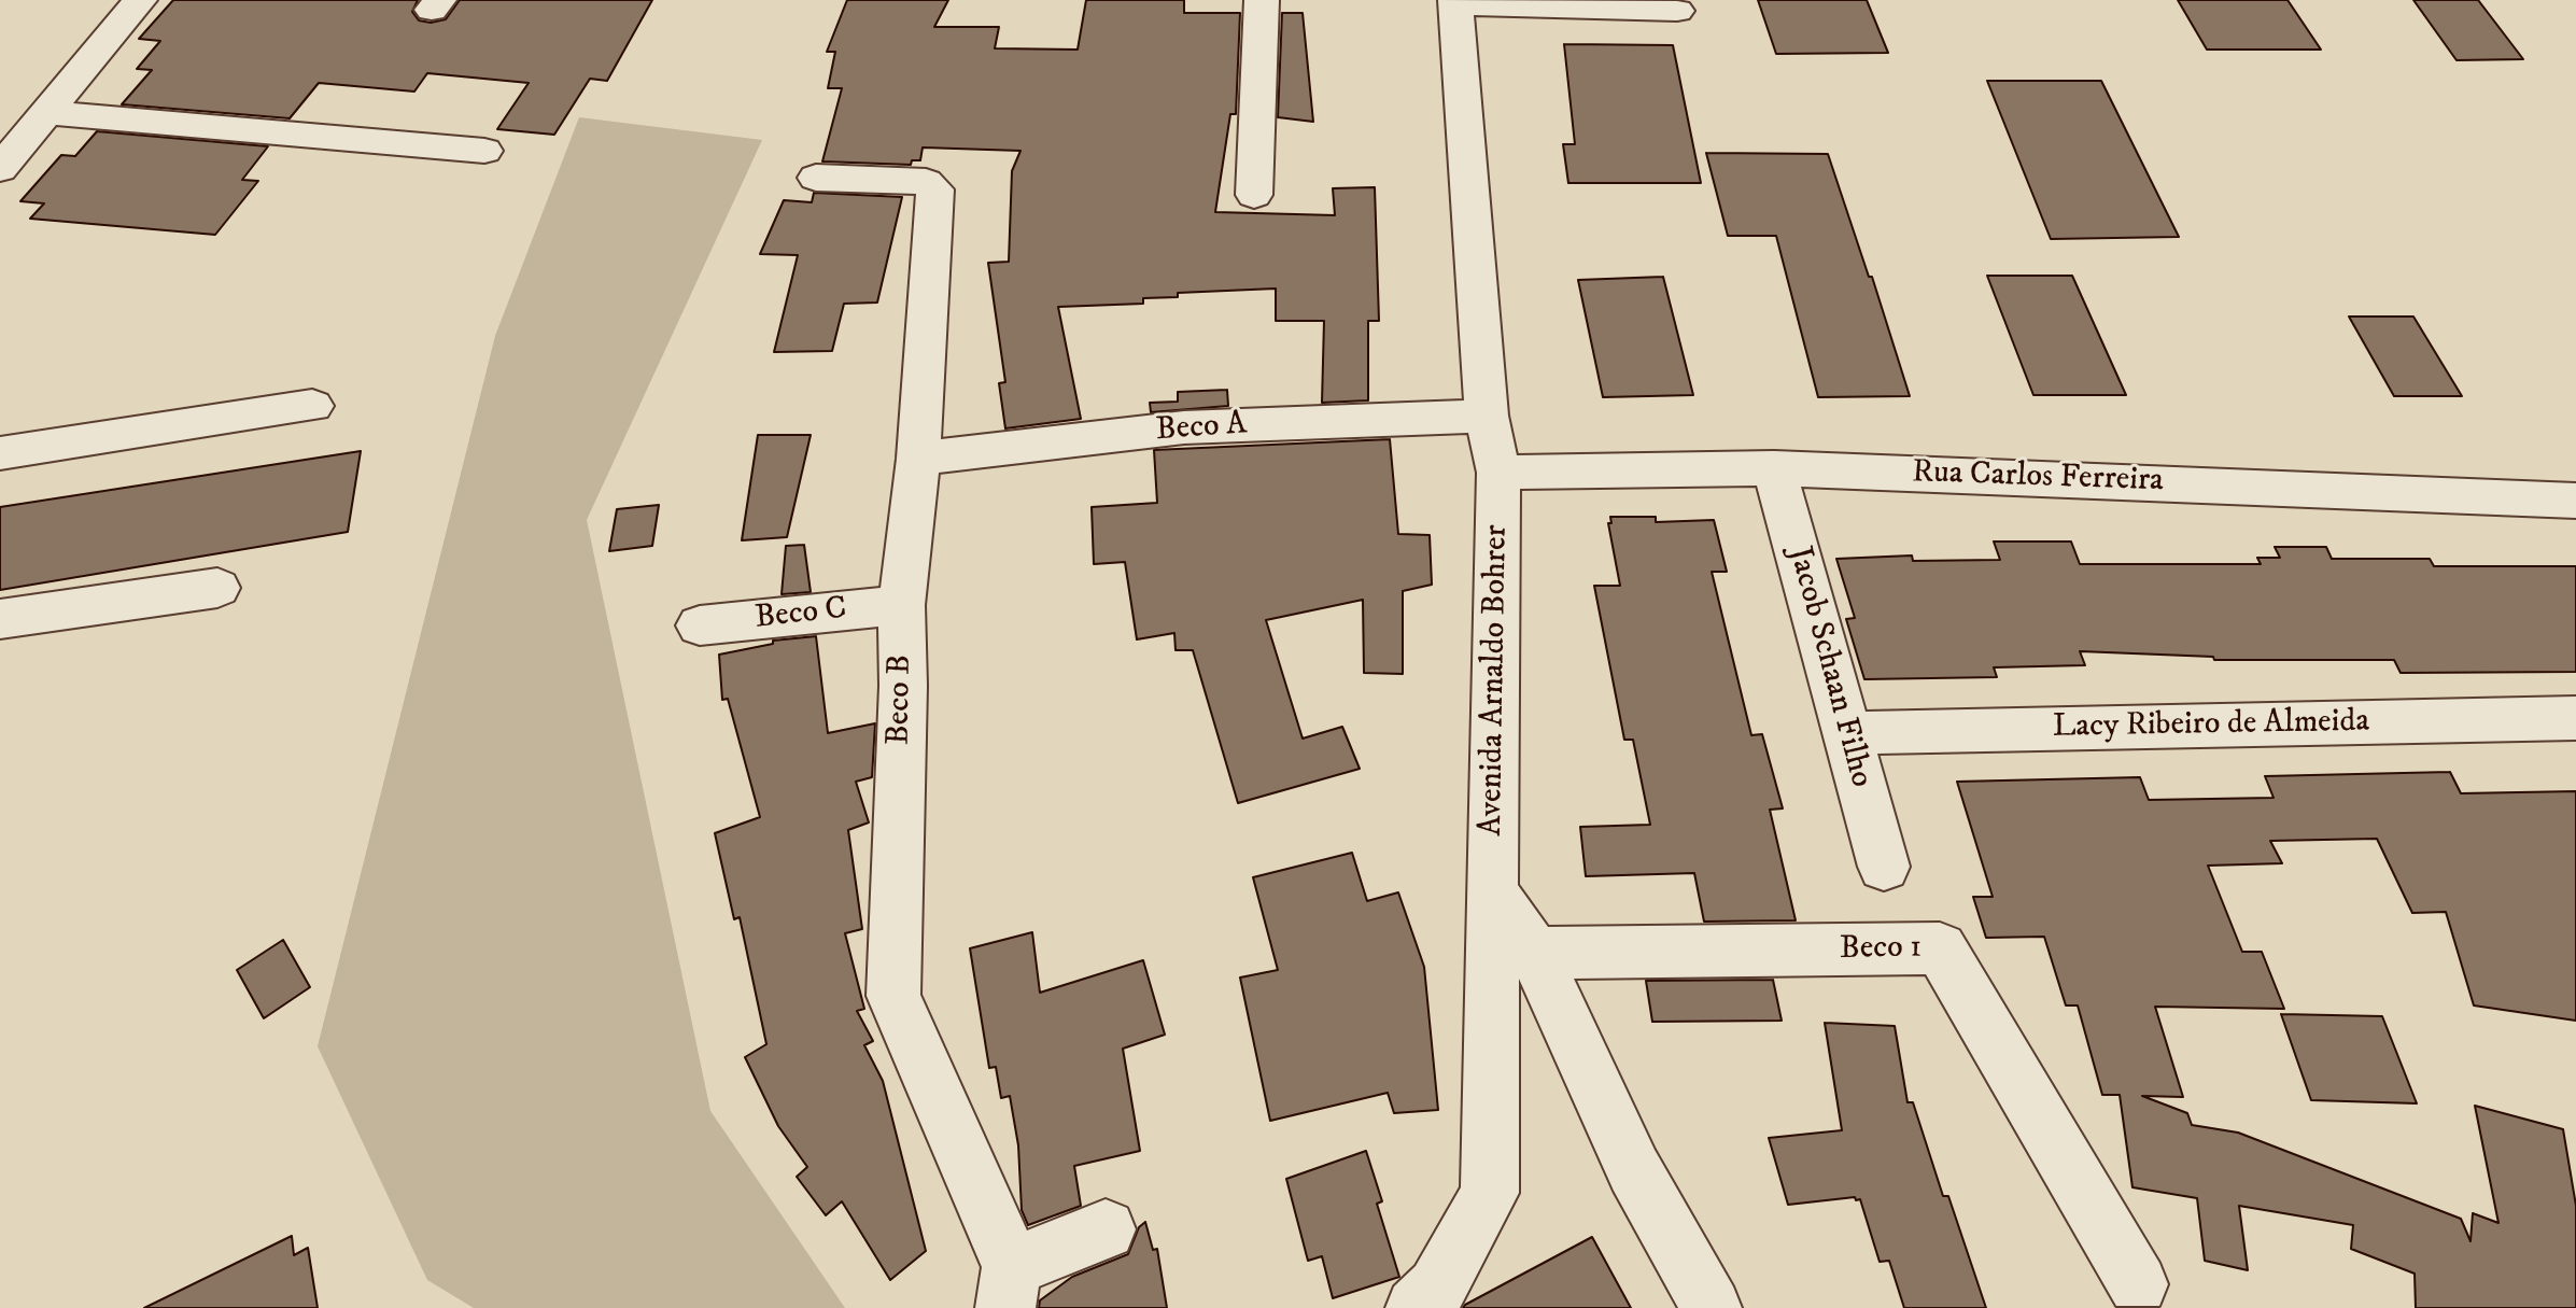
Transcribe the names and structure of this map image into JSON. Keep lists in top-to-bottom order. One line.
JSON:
{"streets":{"street":["Beco A","Rua Carlos Ferreira","Beco C","Jacob Schaan Filho","Avenida Arnaldo Bohrer","Beco B","Lacy Ribeiro de Almeida","Beco 1"]},"crossings":[["Beco A","Avenida Arnaldo Bohrer"],["Beco A","Beco B"],["Rua Carlos Ferreira","Jacob Schaan Filho"],["Rua Carlos Ferreira","Avenida Arnaldo Bohrer"],["Beco C","Beco B"],["Jacob Schaan Filho","Lacy Ribeiro de Almeida"]]}
